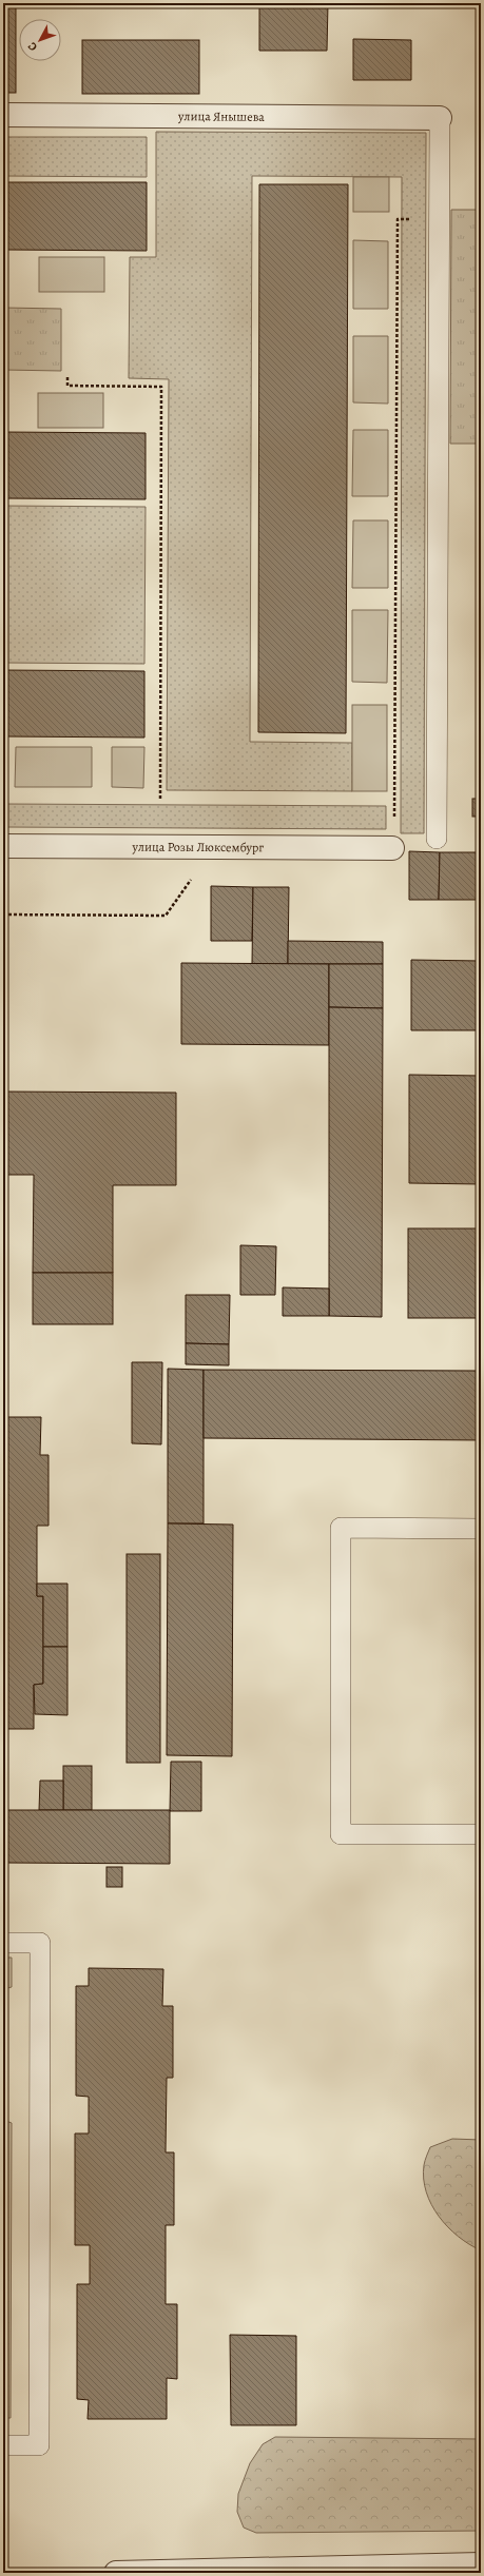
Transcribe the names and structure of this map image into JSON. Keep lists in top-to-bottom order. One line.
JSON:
{"streets":{"street":["улица Янышева","улица Розы Люксембург"]},"north":"bottom left"}
